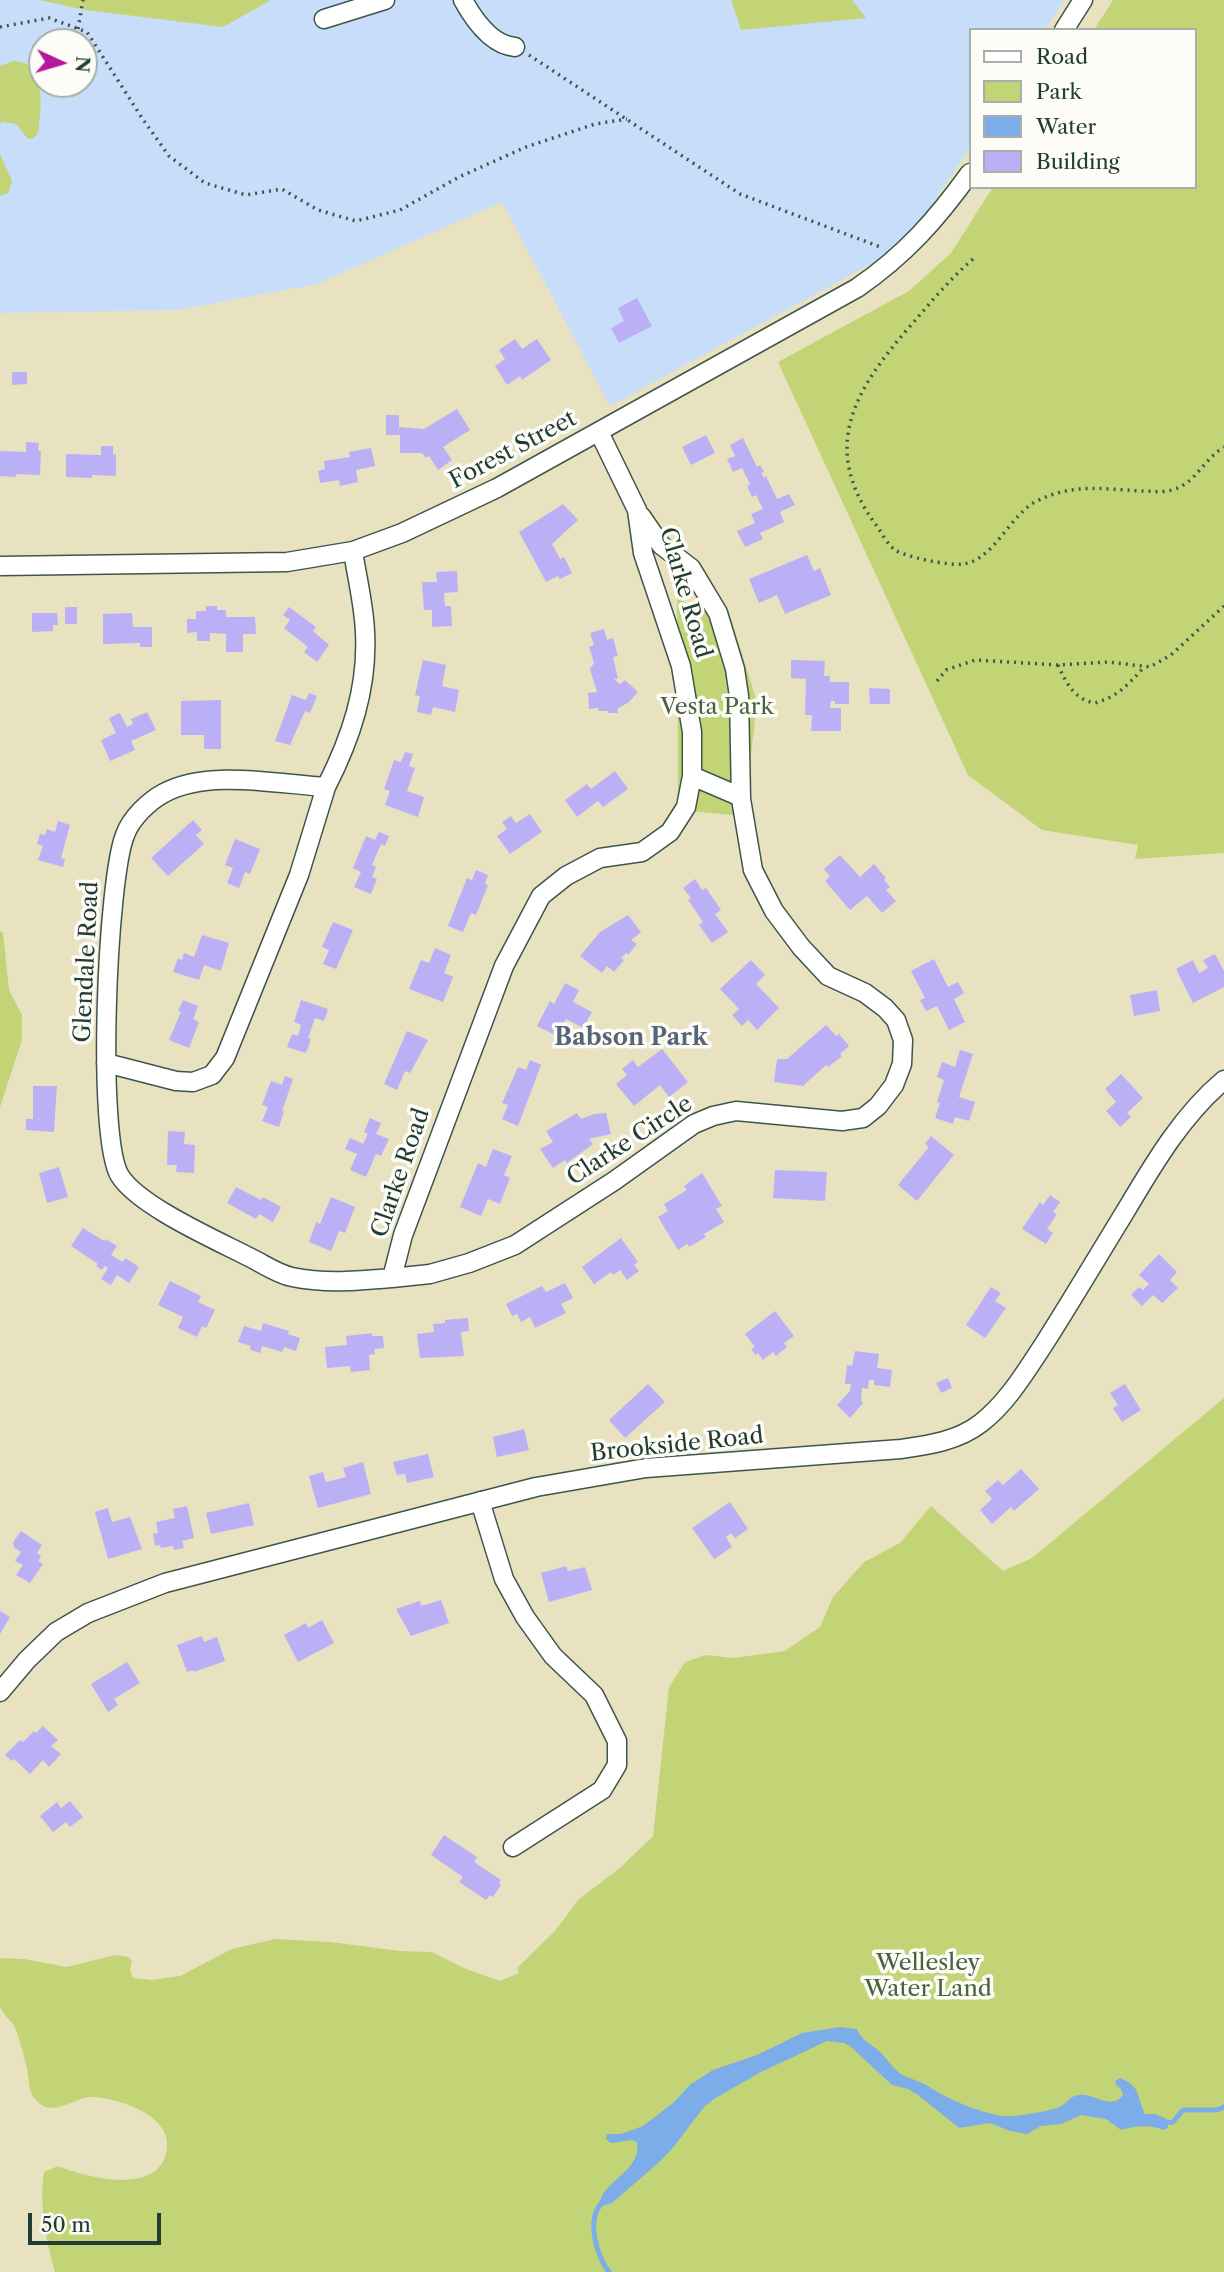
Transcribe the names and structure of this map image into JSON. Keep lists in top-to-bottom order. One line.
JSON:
{"streets":{"street":["Forest Street","Clarke Road","Glendale Road","Clarke Circle","Brookside Road"]},"crossings":[["Forest Street","Clarke Road"],["Forest Street","Glendale Road"],["Clarke Road","Clarke Circle"]],"districts":["Babson Park"],"parks":["Vesta Park","Wellesley Water Land"],"legend":["Road","Park","Water","Building"],"scale_bar":"50 m","north":"right"}
